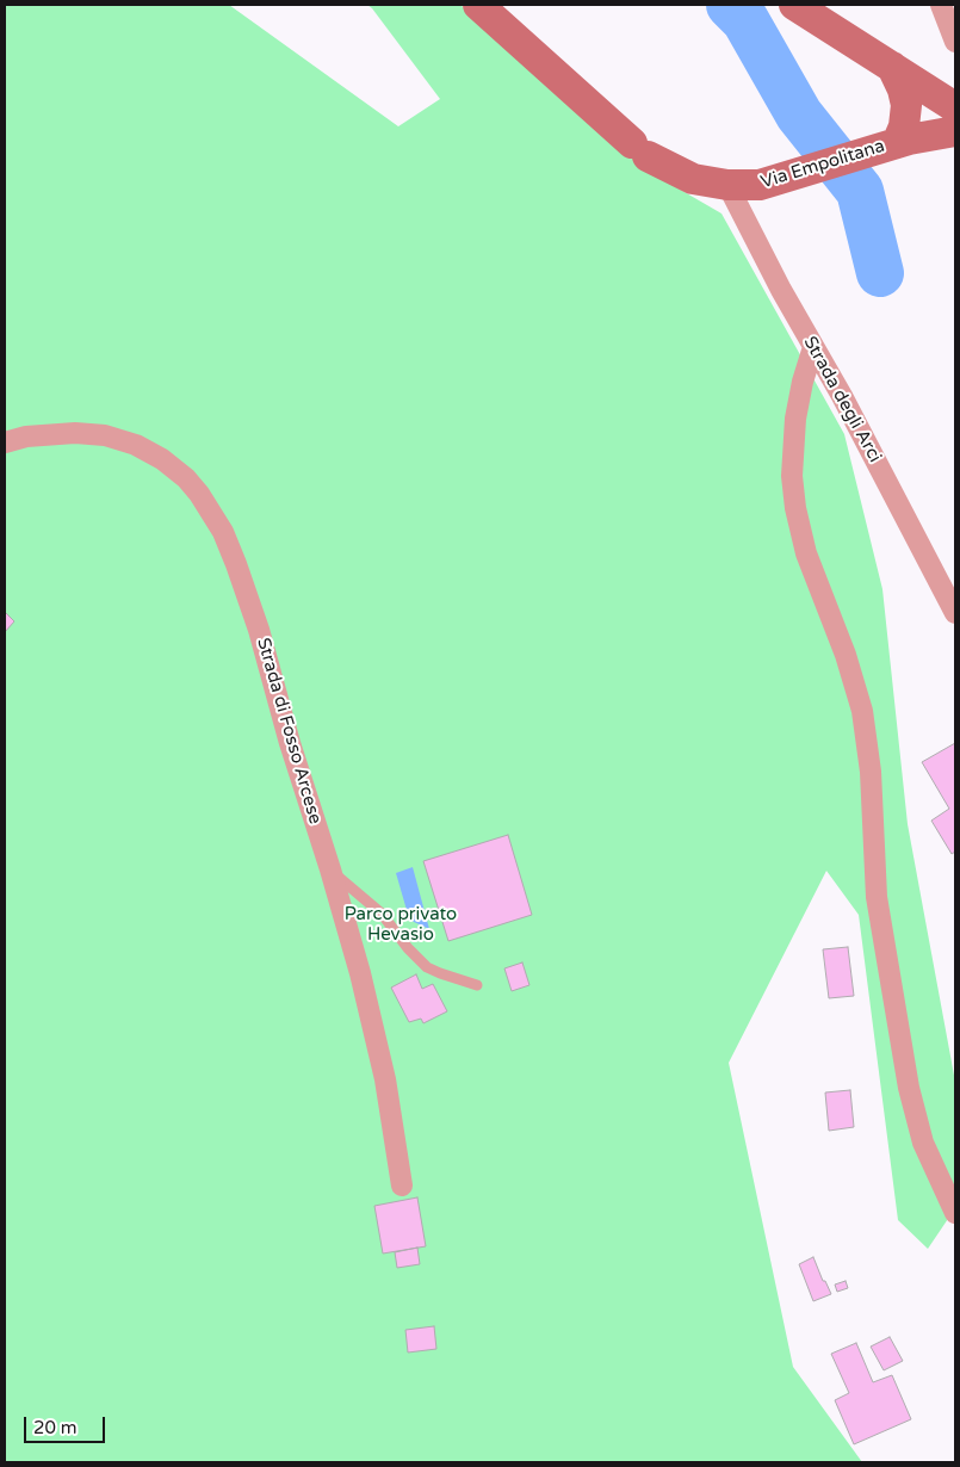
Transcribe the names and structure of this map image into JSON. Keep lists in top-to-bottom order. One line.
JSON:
{"streets":{"main road":["Via Empolitana"],"street":["Strada degli Arci","Strada di Fosso Arcese"]},"crossings":[["Via Empolitana","Strada degli Arci"]],"parks":["Parco privato Hevasio"],"scale_bar":"20 m"}
